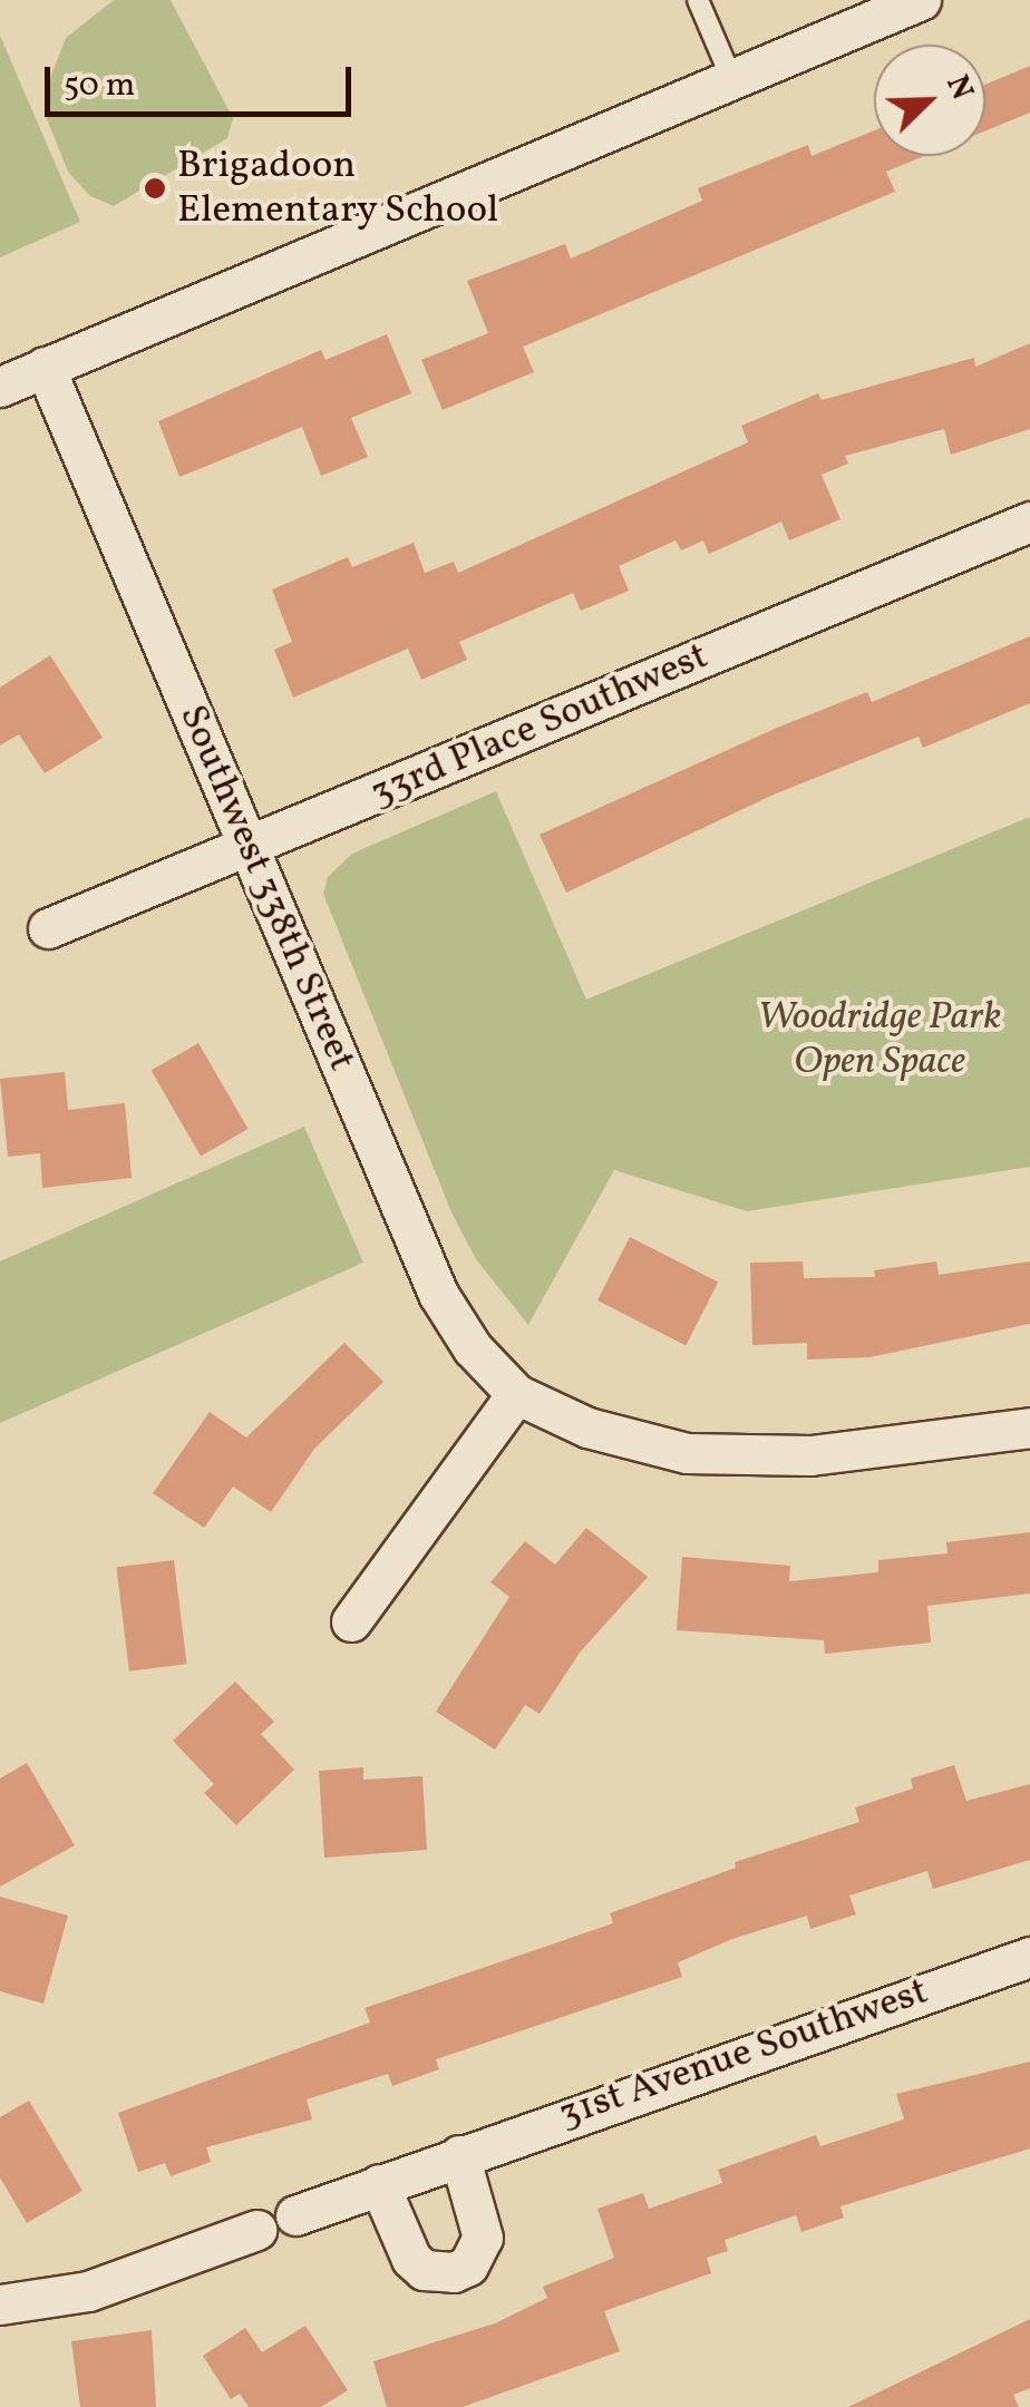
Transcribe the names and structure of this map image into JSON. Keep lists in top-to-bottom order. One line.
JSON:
{"streets":{"street":["33rd Place Southwest","Southwest 338th Street","31st Avenue Southwest"]},"crossings":[["33rd Place Southwest","Southwest 338th Street"]],"parks":["Woodridge Park Open Space"],"places":["Brigadoon Elementary School"],"scale_bar":"50 m","north":"top right"}
